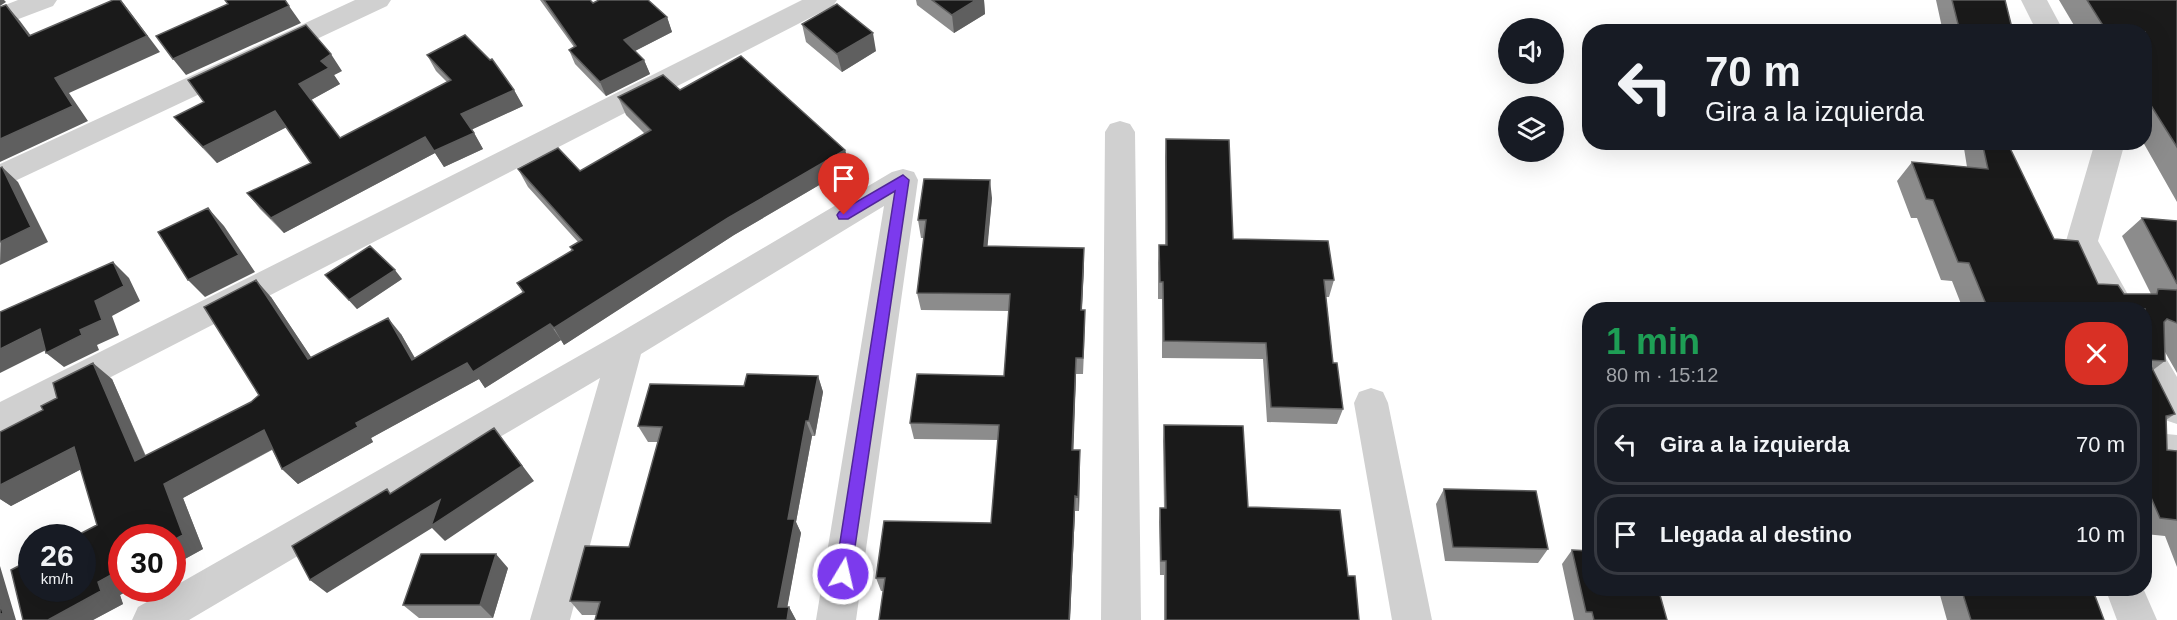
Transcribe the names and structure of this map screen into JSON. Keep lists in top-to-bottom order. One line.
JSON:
{"page":{"turn":["70 m","Gira a la izquierda"],"heading":["1 min","80 m · 15:12"],"list":[{"name":"Gira a la izquierda","value":"70 m"},{"name":"Llegada al destino","value":"10 m"}],"speed":"26 km/h","limit":"30"}}
